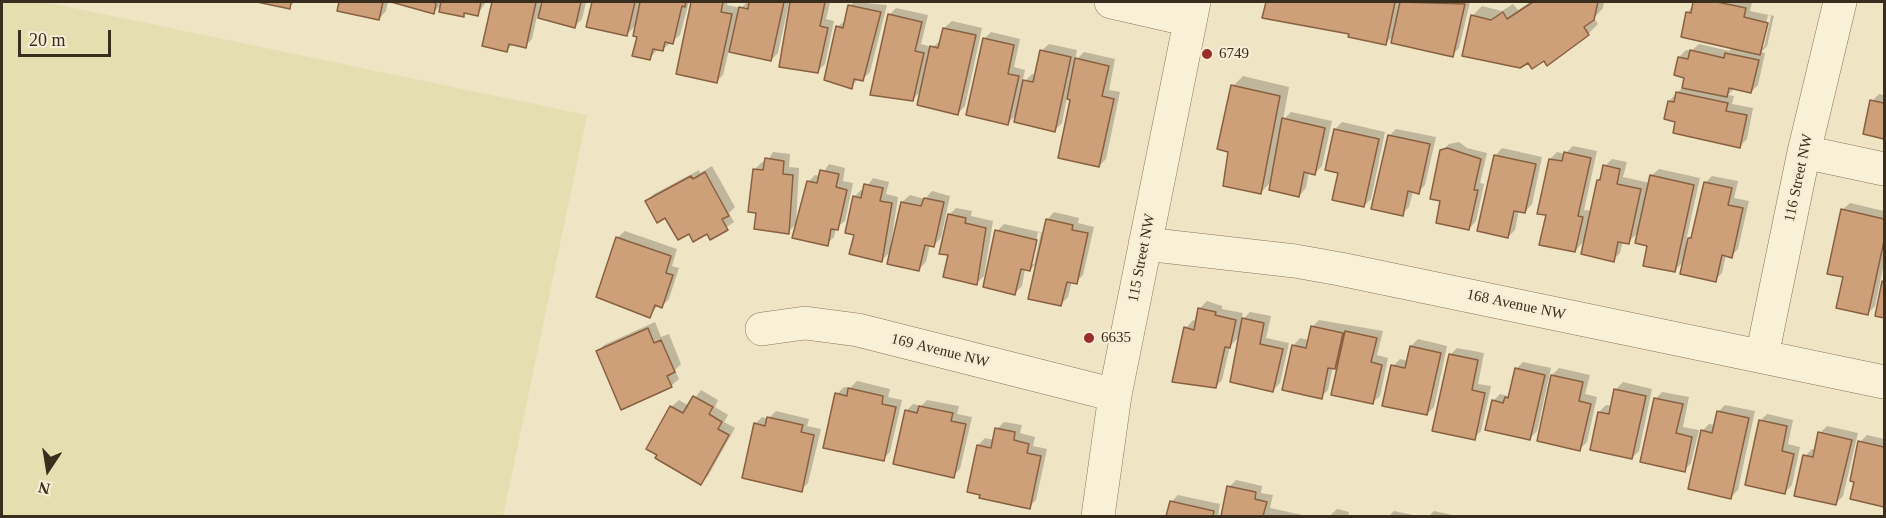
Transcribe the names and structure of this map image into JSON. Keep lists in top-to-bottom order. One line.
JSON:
{"streets":{"street":["116 Street NW","115 Street NW","168 Avenue NW","169 Avenue NW"]},"crossings":[["116 Street NW","168 Avenue NW"],["115 Street NW","168 Avenue NW"],["115 Street NW","169 Avenue NW"]],"places":["6749","6635"],"scale_bar":"20 m","north":"bottom"}
